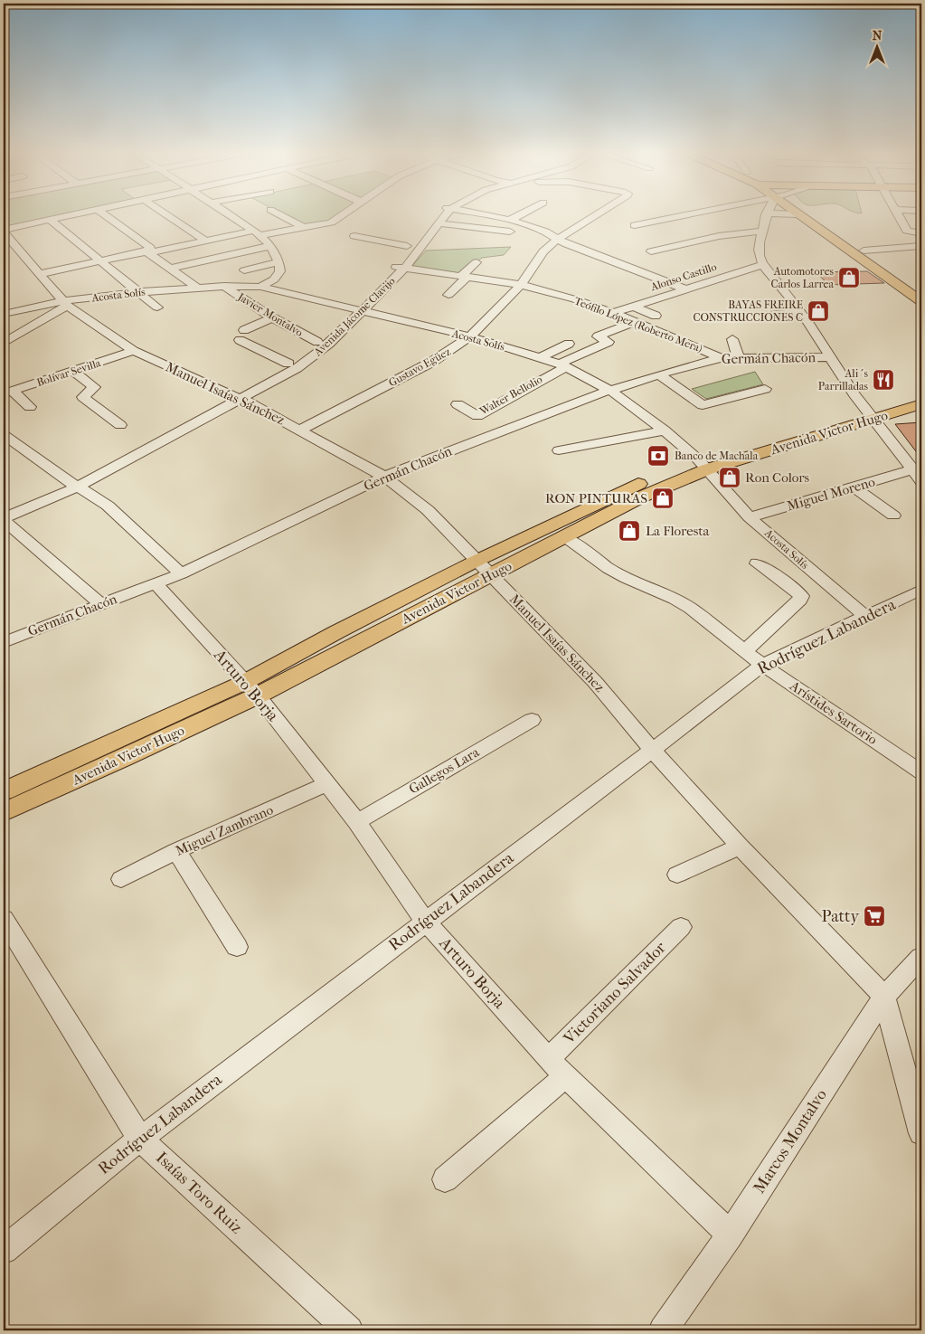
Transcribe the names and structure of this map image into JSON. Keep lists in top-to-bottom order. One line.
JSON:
{"streets":{"main road":["Avenida Victor Hugo"],"street":["Alonso Castillo","Acosta Solís","Javier Montalvo","Avenida Jácome Clavijo","Teófilo López (Roberto Mera)","Germán Chacón","Gustavo Egüez","Bolívar Sevilla","Manuel Isaías Sánchez","Walter Bellolio","Miguel Moreno","Rodríguez Labandera","Arturo Borja","Arístides Sartorio","Gallegos Lara","Miguel Zambrano","Victoriano Salvador","Marcos Montalvo","Isaías Toro Ruiz"]},"crossings":[["Alonso Castillo","Teófilo López (Roberto Mera)"],["Acosta Solís","Javier Montalvo"],["Acosta Solís","Avenida Jácome Clavijo"],["Acosta Solís","Germán Chacón"],["Acosta Solís","Gustavo Egüez"],["Acosta Solís","Manuel Isaías Sánchez"],["Acosta Solís","Walter Bellolio"],["Acosta Solís","Avenida Victor Hugo"],["Acosta Solís","Miguel Moreno"],["Acosta Solís","Rodríguez Labandera"],["Javier Montalvo","Avenida Jácome Clavijo"],["Avenida Jácome Clavijo","Teófilo López (Roberto Mera)"],["Avenida Jácome Clavijo","Manuel Isaías Sánchez"],["Teófilo López (Roberto Mera)","Germán Chacón"],["Teófilo López (Roberto Mera)","Gustavo Egüez"],["Teófilo López (Roberto Mera)","Walter Bellolio"],["Germán Chacón","Manuel Isaías Sánchez"],["Germán Chacón","Arturo Borja"],["Gustavo Egüez","Manuel Isaías Sánchez"],["Bolívar Sevilla","Manuel Isaías Sánchez"],["Manuel Isaías Sánchez","Avenida Victor Hugo"],["Manuel Isaías Sánchez","Rodríguez Labandera"],["Manuel Isaías Sánchez","Marcos Montalvo"],["Avenida Victor Hugo","Arturo Borja"],["Avenida Victor Hugo","Arístides Sartorio"],["Rodríguez Labandera","Arturo Borja"],["Rodríguez Labandera","Arístides Sartorio"],["Rodríguez Labandera","Isaías Toro Ruiz"],["Arturo Borja","Gallegos Lara"],["Arturo Borja","Miguel Zambrano"],["Arturo Borja","Victoriano Salvador"],["Arturo Borja","Marcos Montalvo"]],"places":{"shop":["Automotores Carlos Larrea","BAYAS FREIRE CONSTRUCCIONES C","Ron Colors","RON PINTURAS","La Floresta"],"restaurant":["Ali´s Parrilladas"],"bank":["Banco de Machala"],"supermarket":["Patty"]},"north":"top"}
